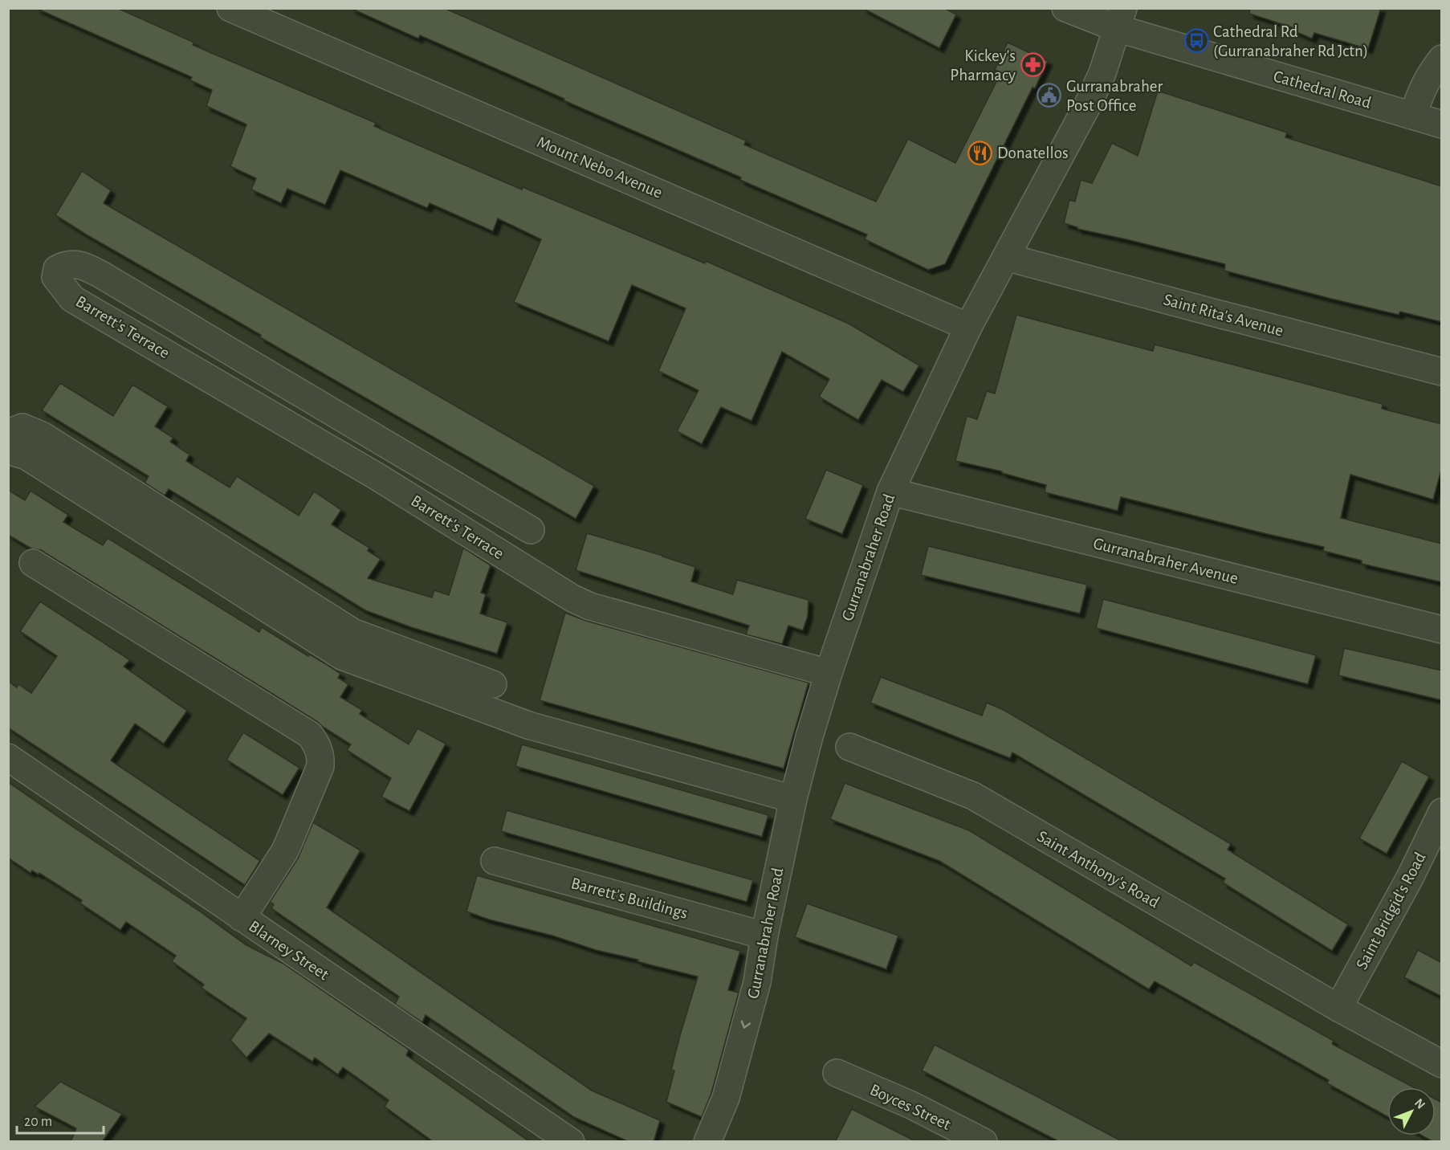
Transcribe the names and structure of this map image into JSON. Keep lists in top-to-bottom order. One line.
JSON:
{"streets":{"street":["Cathedral Road","Mount Nebo Avenue","Saint Rita's Avenue","Barrett's Terrace","Gurranabraher Road","Gurranabraher Avenue","Saint Anthony's Road","Barrett's Buildings","Saint Bridgid's Road","Blarney Street","Boyces Street"]},"crossings":[["Cathedral Road","Gurranabraher Road"],["Mount Nebo Avenue","Gurranabraher Road"],["Saint Rita's Avenue","Gurranabraher Road"],["Barrett's Terrace","Gurranabraher Road"],["Gurranabraher Road","Gurranabraher Avenue"],["Gurranabraher Road","Barrett's Buildings"],["Saint Anthony's Road","Saint Bridgid's Road"]],"places":{"bus stop":["Cathedral Rd (Gurranabraher Rd Jctn)"],"pharmacy":["Kickey's Pharmacy"],"public building":["Gurranabraher Post Office"],"restaurant":["Donatellos"]},"scale_bar":"20 m","north":"top right"}
